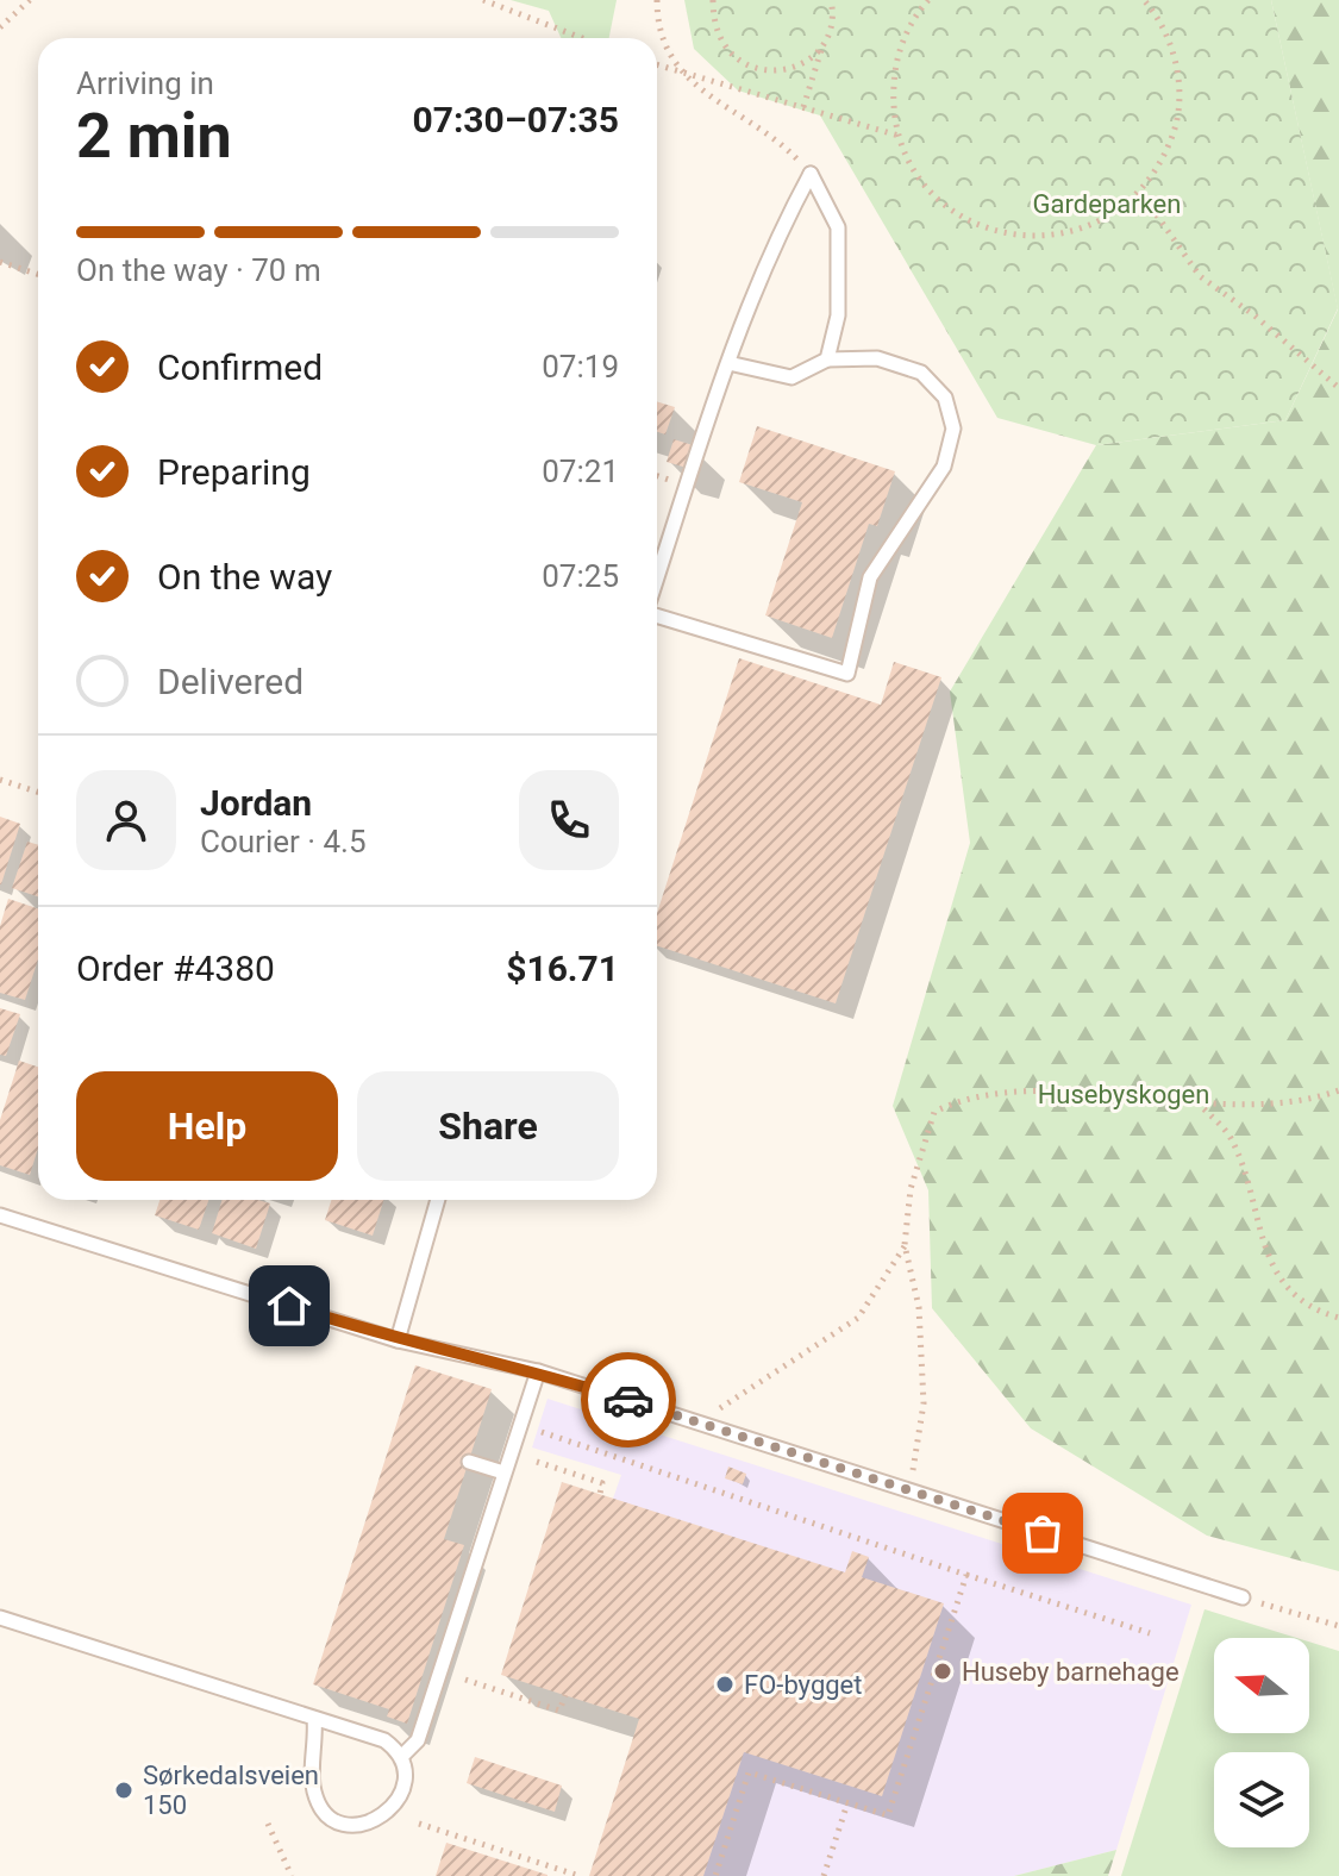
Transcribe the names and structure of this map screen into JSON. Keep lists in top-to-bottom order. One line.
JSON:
{"parks":["Gardeparken","Husebyskogen"],"places":["Huseby barnehage","FO-bygget","Sørkedalsveien 150"],"north":"left","page":{"heading":["2 min","Arriving in","07:30–07:35"],"panel":["Jordan","Courier · 4.5","Order #4380","$16.71"],"bar":"On the way · 70 m","list":[["Confirmed","07:19"],["Preparing","07:21"],["On the way","07:25"],"Delivered"],"buttons":["Help","Share"]}}
